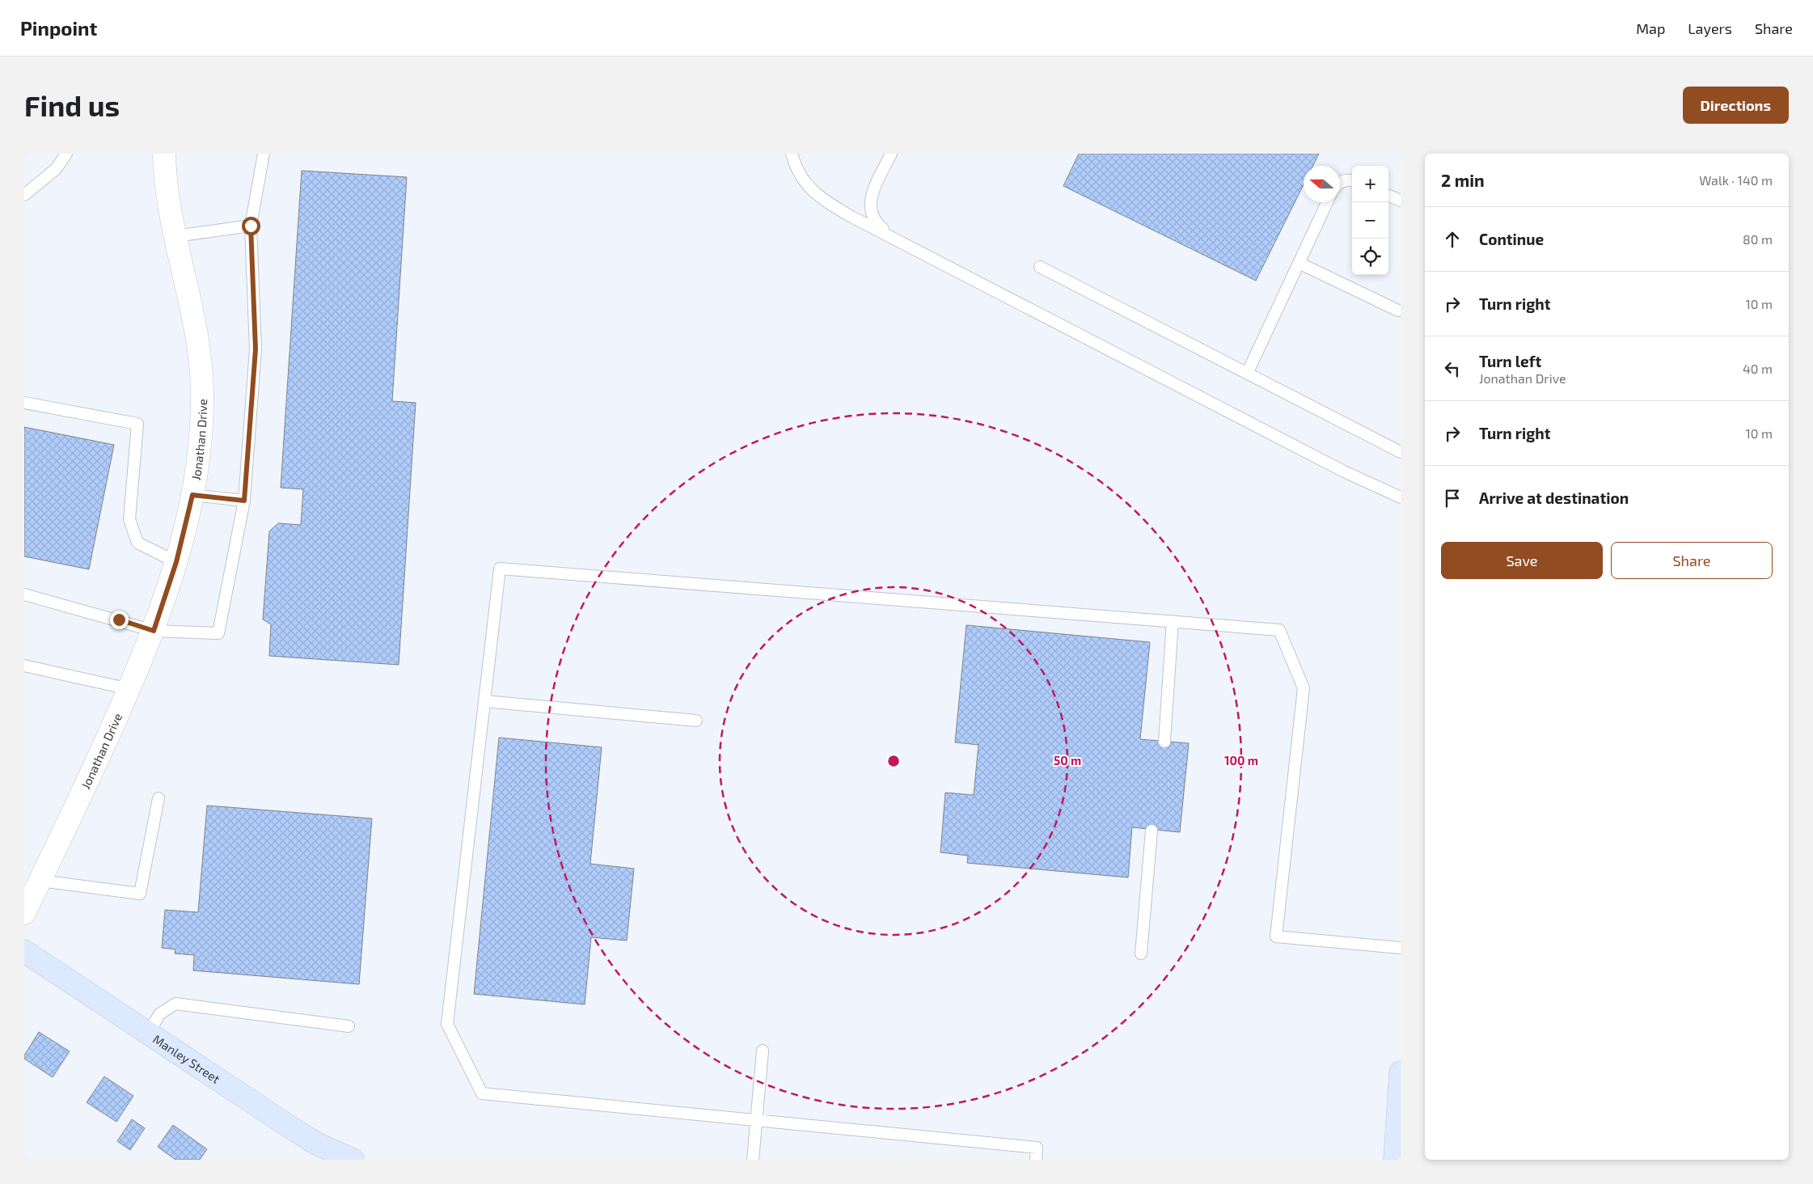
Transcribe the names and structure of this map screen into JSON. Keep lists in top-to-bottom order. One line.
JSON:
{"streets":{"main road":["Manley Street"],"street":["Jonathan Drive"]},"north":"left","page":{"header":"Pinpoint","nav":["Map","Layers","Share"],"buttons":["Directions",["Save","Share"]],"title":"Find us","heading":["2 min","Walk · 140 m"],"map_buttons":["+","−"],"list":[["Continue","80 m"],["Turn right","10 m"],["Turn left","Jonathan Drive","40 m"],["Turn right","10 m"],"Arrive at destination"]},"rings":["50 m","100 m"]}
